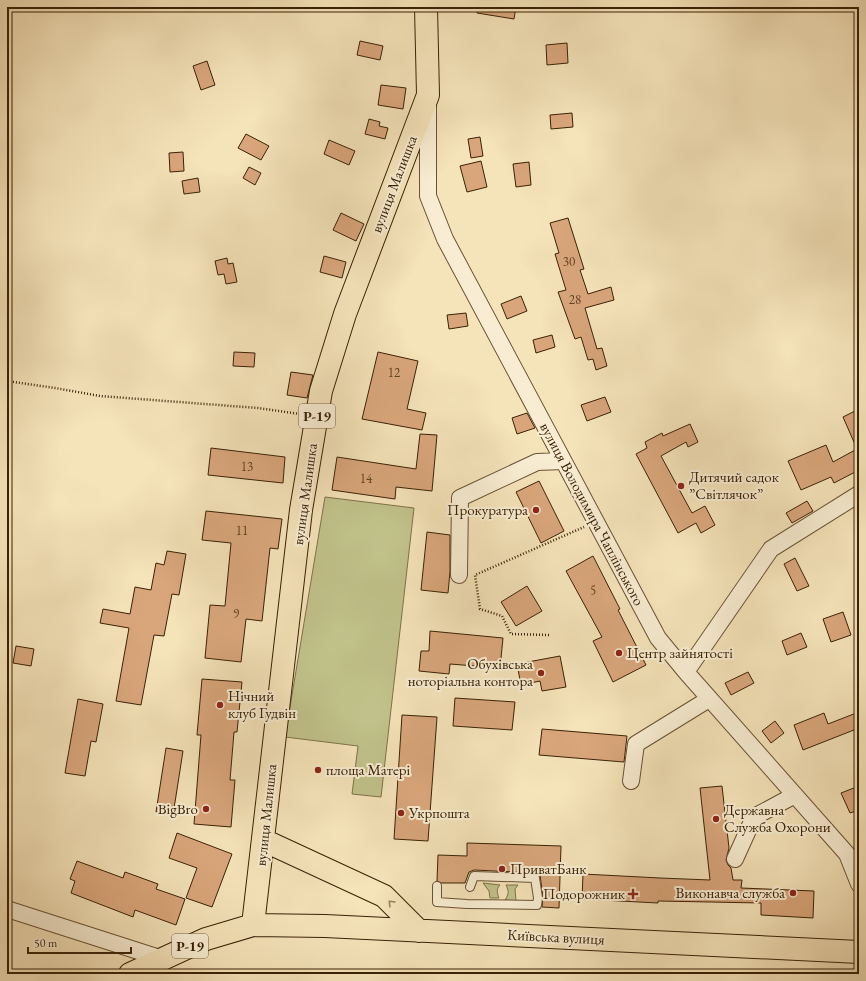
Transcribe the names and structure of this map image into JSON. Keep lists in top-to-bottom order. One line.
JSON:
{"streets":{"main road":["вулиця Малишка","Р-19","Київська вулиця"],"street":["вулиця Володимира Чаплінського"]},"crossings":[["вулиця Малишка","Р-19"],["вулиця Малишка","вулиця Володимира Чаплінського"],["вулиця Малишка","Київська вулиця"],["Р-19","Київська вулиця"]],"places":{"other":["Дитячий садок ”Світлячок”","Прокуратура","Центр зайнятості","Обухівська ноторіальна контора","Нічний клуб Гудвін","площа Матері","BigBro","Укрпошта","Державна Служба Охорони","ПриватБанк","Виконавча служба"],"health":["Подорожник"]},"house_numbers":["30","28","12","13","14","11","5","9"],"scale_bar":"50 m"}
